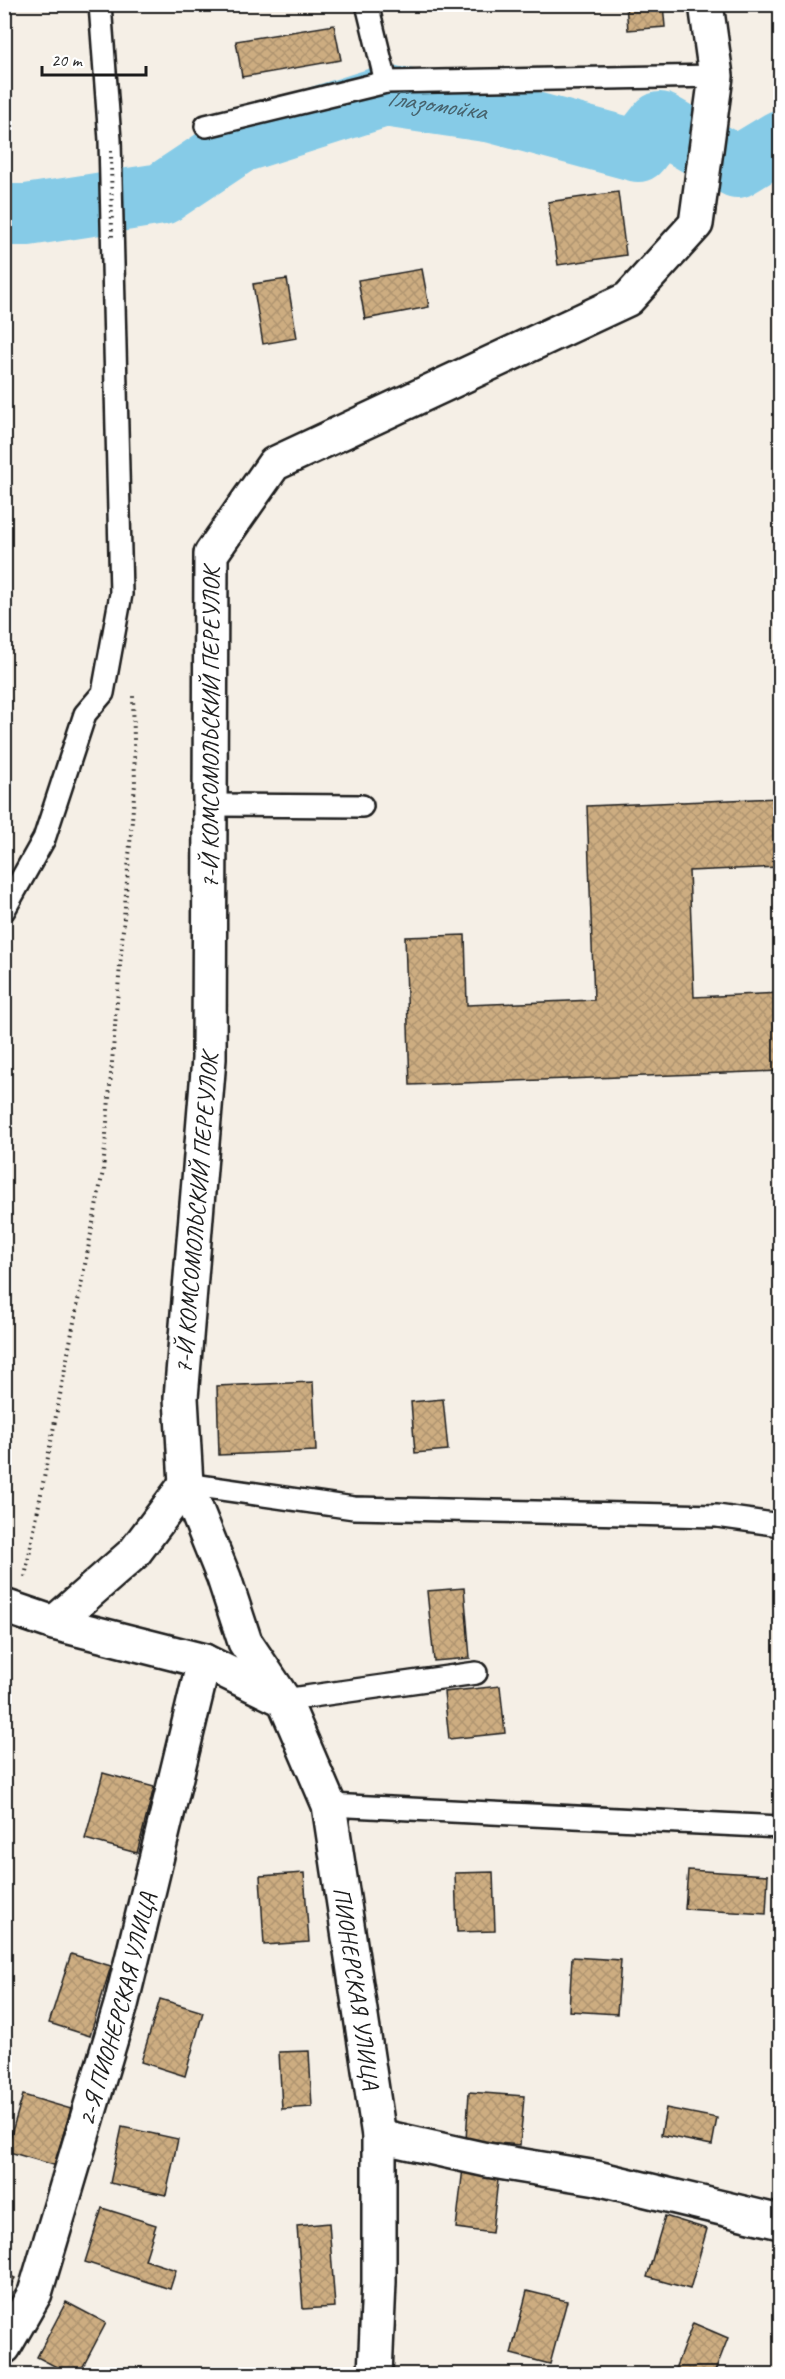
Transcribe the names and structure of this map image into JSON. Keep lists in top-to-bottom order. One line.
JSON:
{"streets":{"street":["7-Й КОМСОМОЛЬСКИЙ ПЕРЕУЛОК","ПИОНЕРСКАЯ УЛИЦА","2-Я ПИОНЕРСКАЯ УЛИЦА"]},"crossings":[["7-Й КОМСОМОЛЬСКИЙ ПЕРЕУЛОК","ПИОНЕРСКАЯ УЛИЦА"]],"water":["Глазомойка"],"scale_bar":"20 m"}
